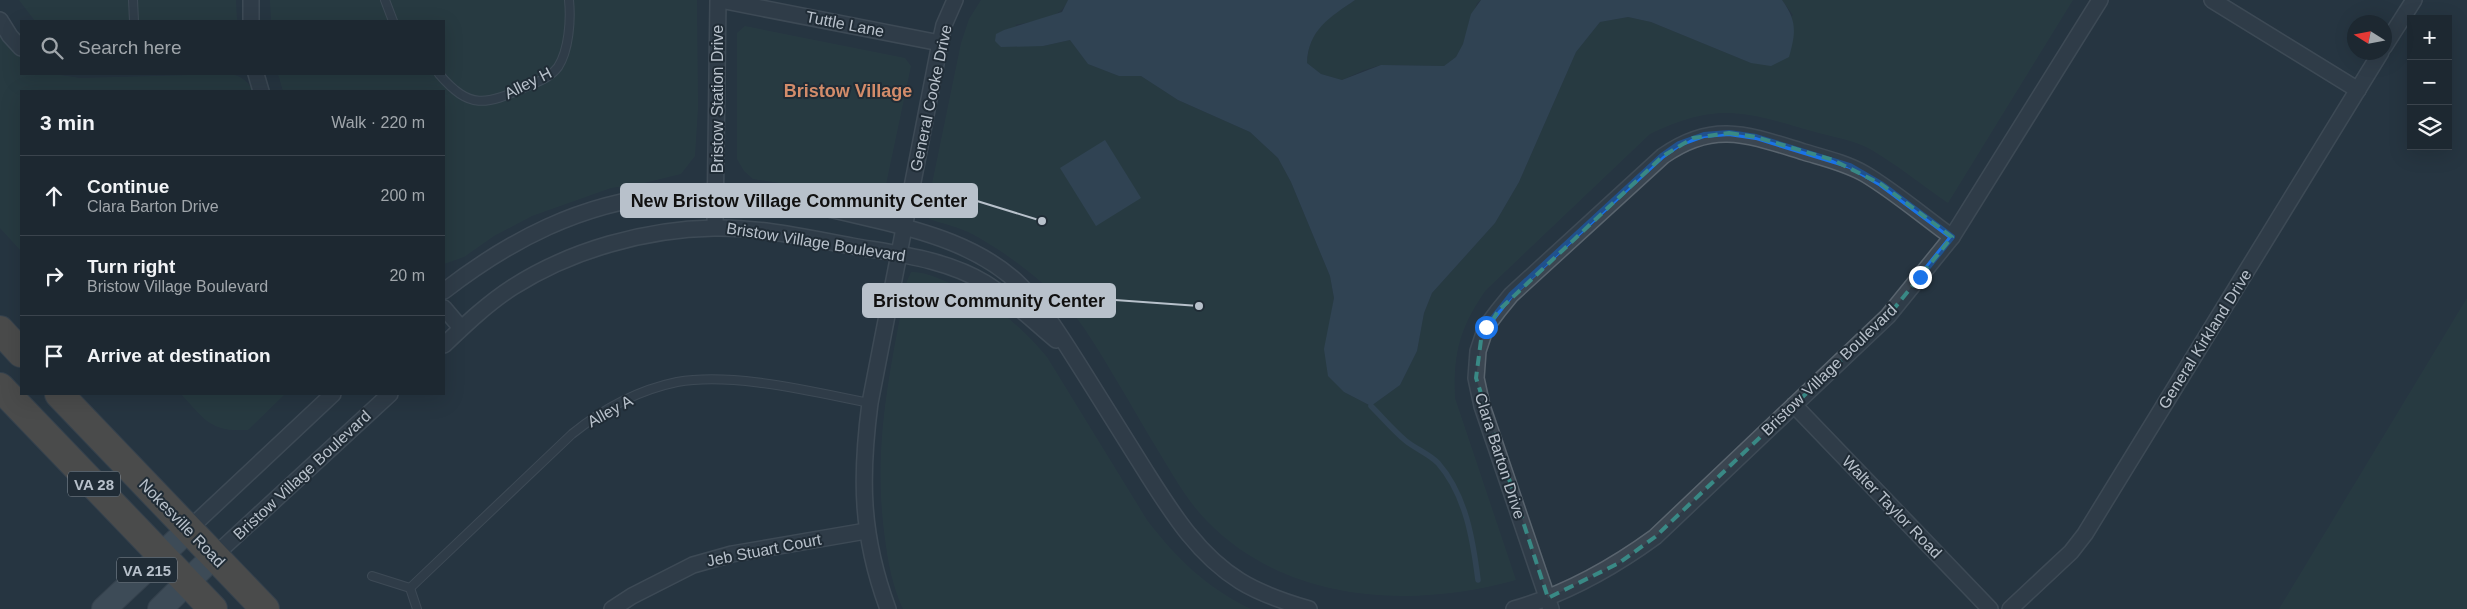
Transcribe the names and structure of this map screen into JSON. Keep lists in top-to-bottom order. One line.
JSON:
{"streets":{"highway":["VA 28","Nokesville Road"],"main road":["VA 215"],"street":["Tuttle Lane","General Cooke Drive","Bristow Station Drive","Bristow Village Boulevard","General Kirkland Drive","Clara Barton Drive","Walter Taylor Road","Jeb Stuart Court"],"lane":["Alley H","Alley A"]},"crossings":[["Tuttle Lane","General Cooke Drive"],["Tuttle Lane","Bristow Station Drive"],["General Cooke Drive","Bristow Village Boulevard"],["General Cooke Drive","Alley A"],["General Cooke Drive","Jeb Stuart Court"],["Bristow Station Drive","Bristow Village Boulevard"],["Bristow Village Boulevard","Clara Barton Drive"],["Bristow Village Boulevard","Walter Taylor Road"],["Bristow Village Boulevard","Nokesville Road"],["Bristow Village Boulevard","VA 215"],["VA 28","VA 215"],["Nokesville Road","VA 215"]],"districts":["Bristow Village"],"places":["New Bristow Village Community Center","Bristow Community Center"],"north":"left","page":{"map_buttons":["+","−"],"search":"Search here","heading":["3 min","Walk · 220 m"],"list":[["Continue","Clara Barton Drive","200 m"],["Turn right","Bristow Village Boulevard","20 m"],"Arrive at destination"]}}
